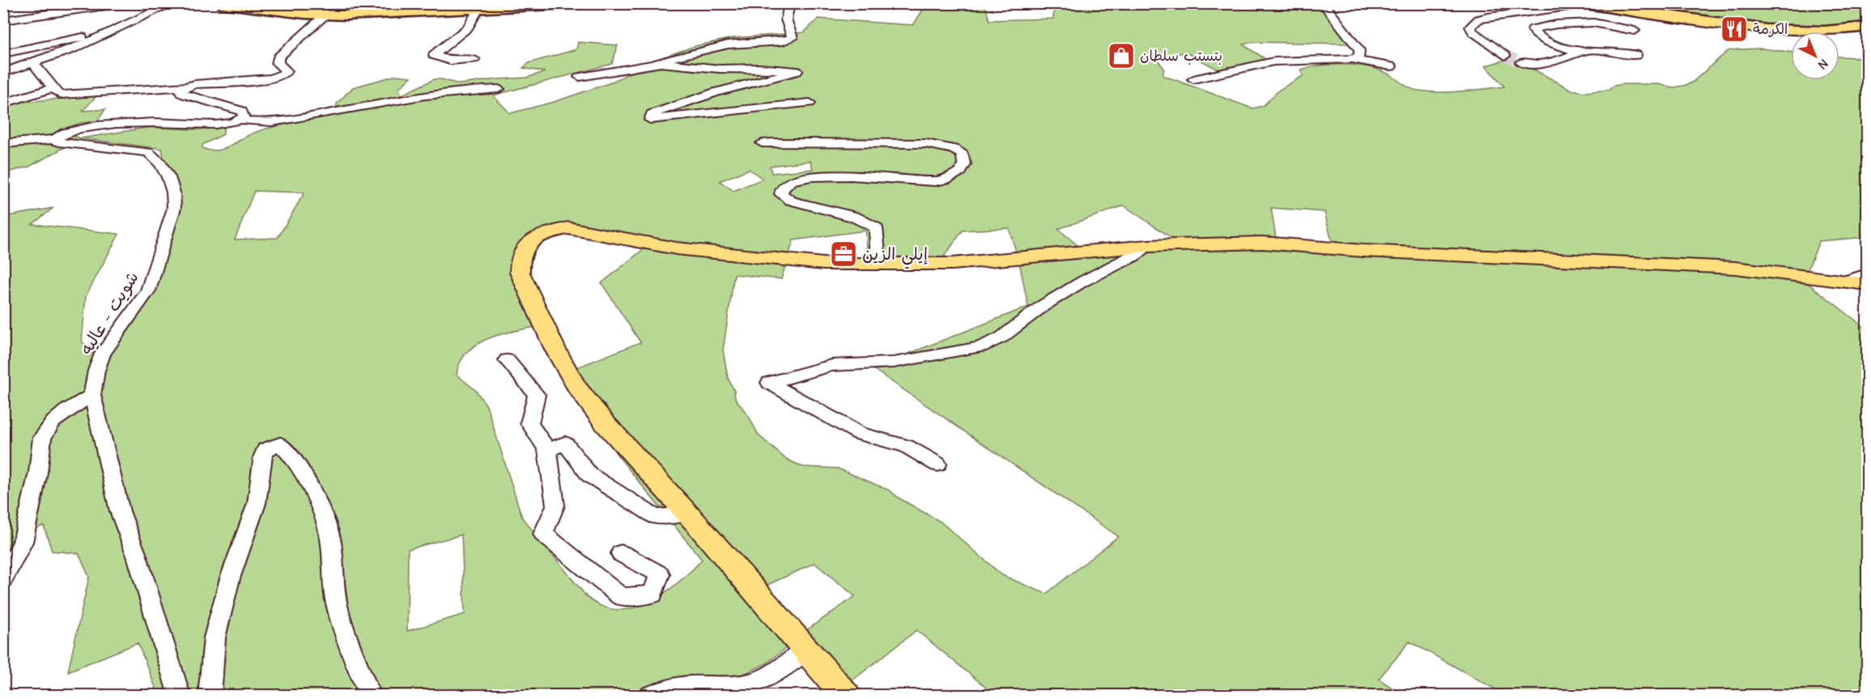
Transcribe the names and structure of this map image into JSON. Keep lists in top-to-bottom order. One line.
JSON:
{"streets":{"street":["شويت - عاليه"]},"places":{"restaurant":["الكرمة"],"shop":["بتستب سلطان"],"office":["إيلي الزين"]},"north":"bottom right"}
